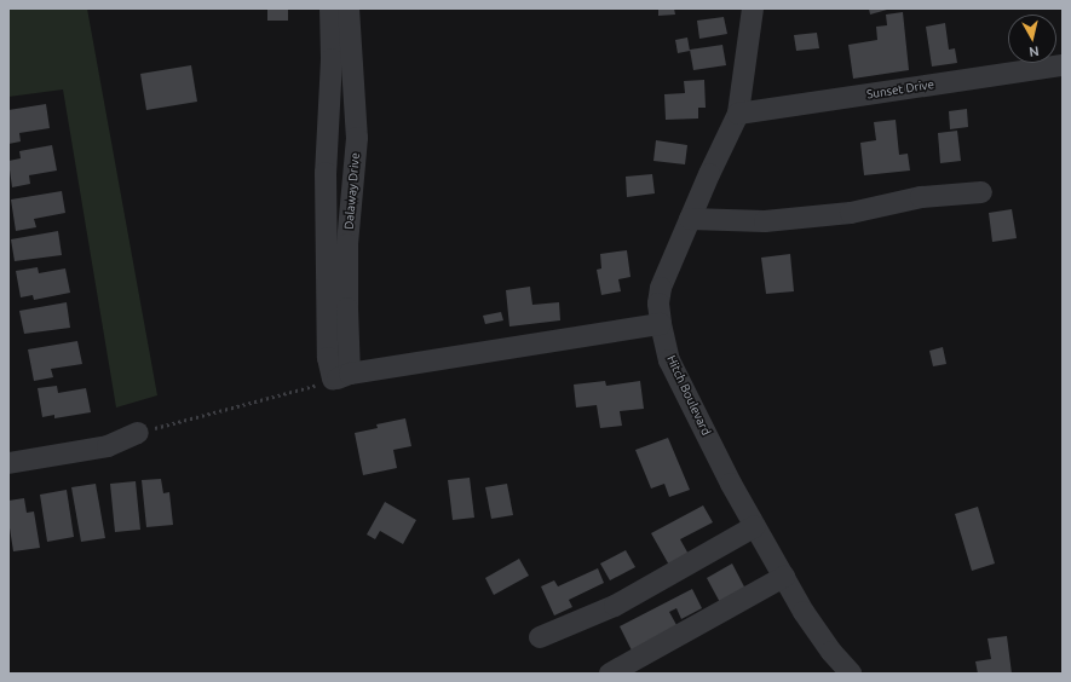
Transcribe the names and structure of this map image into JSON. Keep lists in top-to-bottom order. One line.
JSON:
{"streets":{"street":["Sunset Drive","Dalaway Drive","Hitch Boulevard"]},"crossings":[["Sunset Drive","Hitch Boulevard"]],"north":"bottom"}
